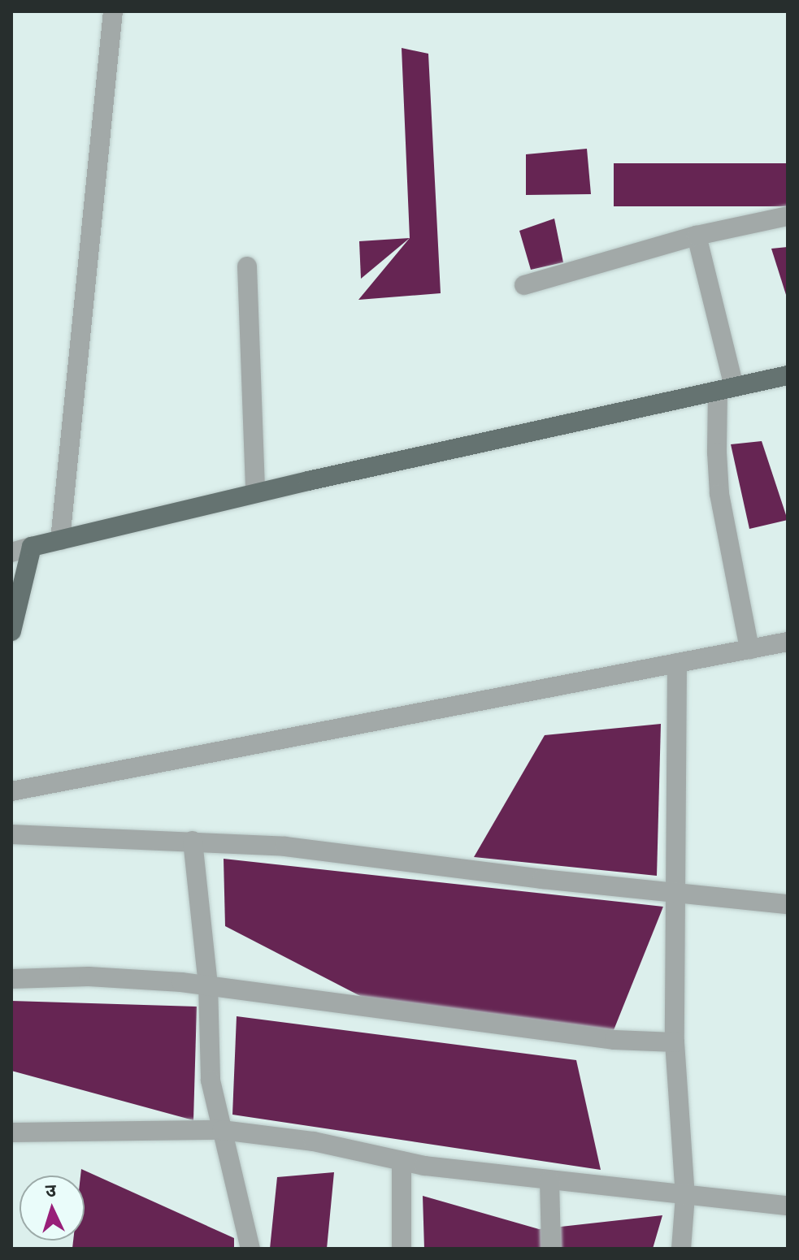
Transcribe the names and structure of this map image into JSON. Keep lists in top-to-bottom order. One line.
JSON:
{"north":"top"}
